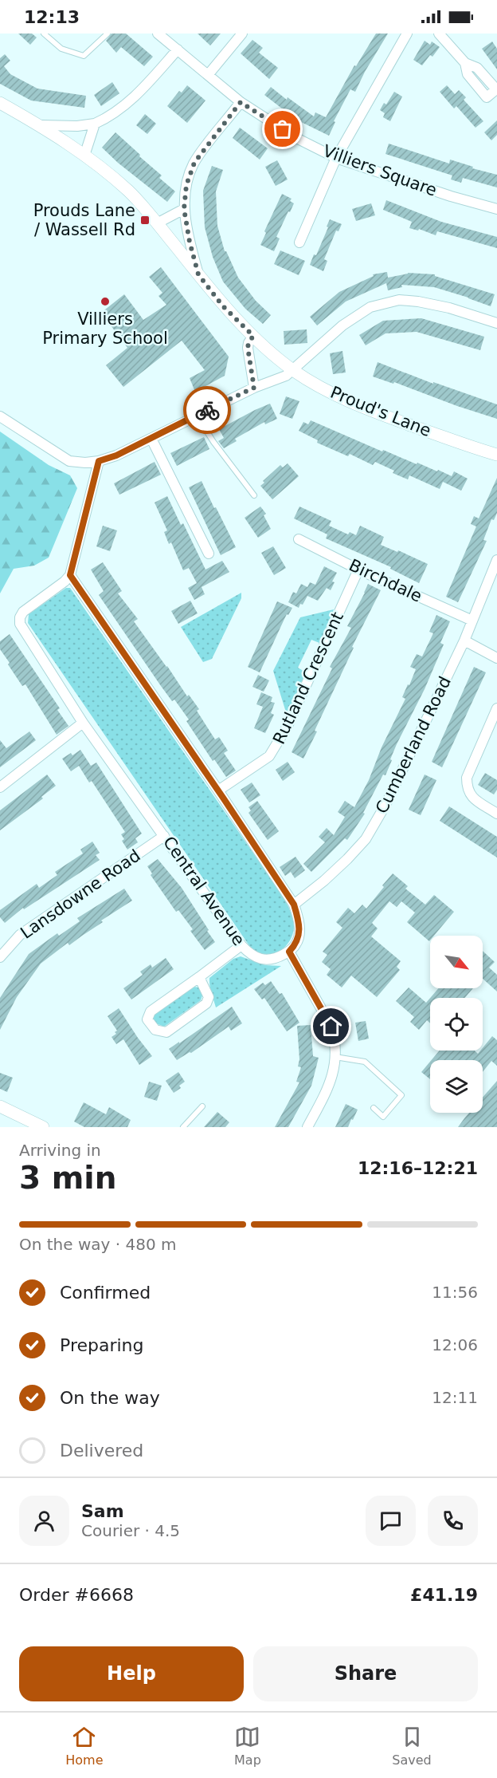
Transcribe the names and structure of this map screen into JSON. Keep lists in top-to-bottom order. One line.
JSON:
{"streets":{"street":["Villiers Square","Proud's Lane","Birchdale","Rutland Crescent","Cumberland Road","Central Avenue","Lansdowne Road"]},"crossings":[["Birchdale","Rutland Crescent"],["Birchdale","Cumberland Road"],["Central Avenue","Lansdowne Road"]],"places":{"transit":["Prouds Lane / Wassell Rd"],"other":["Villiers Primary School"]},"north":"bottom right","page":{"status":"12:13","heading":["3 min","Arriving in","12:16–12:21"],"panel":["Sam","Courier · 4.5","Order #6668","£41.19"],"bar":"On the way · 480 m","list":[["Confirmed","11:56"],["Preparing","12:06"],["On the way","12:11"],"Delivered"],"buttons":["Help","Share"],"tabs":["Home","Map","Saved"]}}
